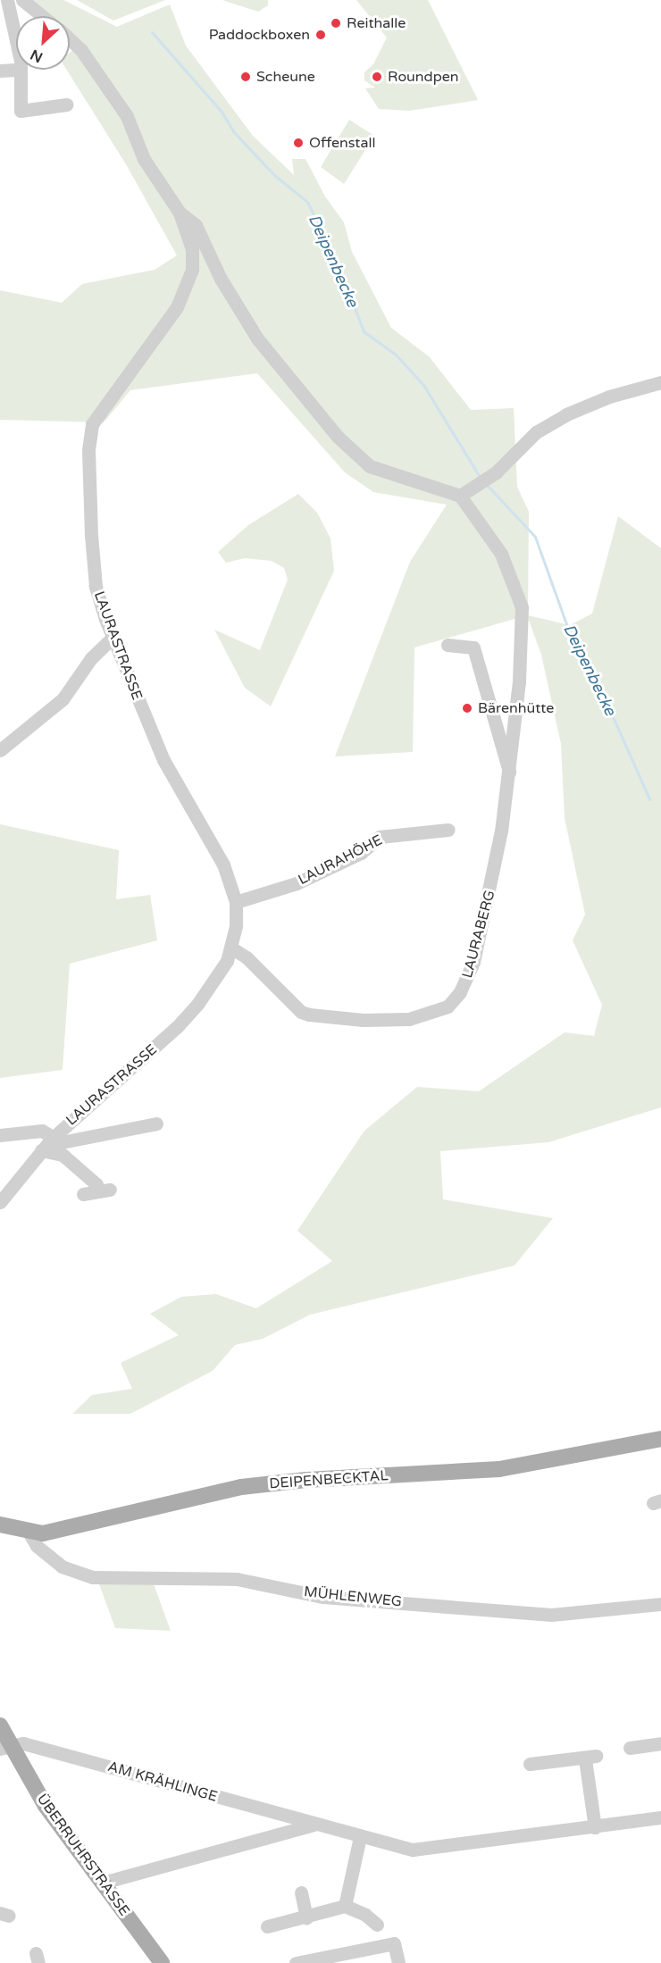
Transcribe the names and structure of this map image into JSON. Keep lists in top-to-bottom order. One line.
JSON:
{"streets":{"main road":["DEIPENBECKTAL","ÜBERRUHRSTRASSE"],"street":["LAURASTRASSE","LAURAHÖHE","LAURABERG","MÜHLENWEG","AM KRÄHLINGE"]},"crossings":[["LAURASTRASSE","LAURAHÖHE"],["LAURASTRASSE","LAURABERG"],["DEIPENBECKTAL","MÜHLENWEG"],["AM KRÄHLINGE","ÜBERRUHRSTRASSE"]],"water":["Deipenbecke"],"places":["Reithalle","Paddockboxen","Scheune","Roundpen","Offenstall","Bärenhütte"],"north":"bottom left"}
